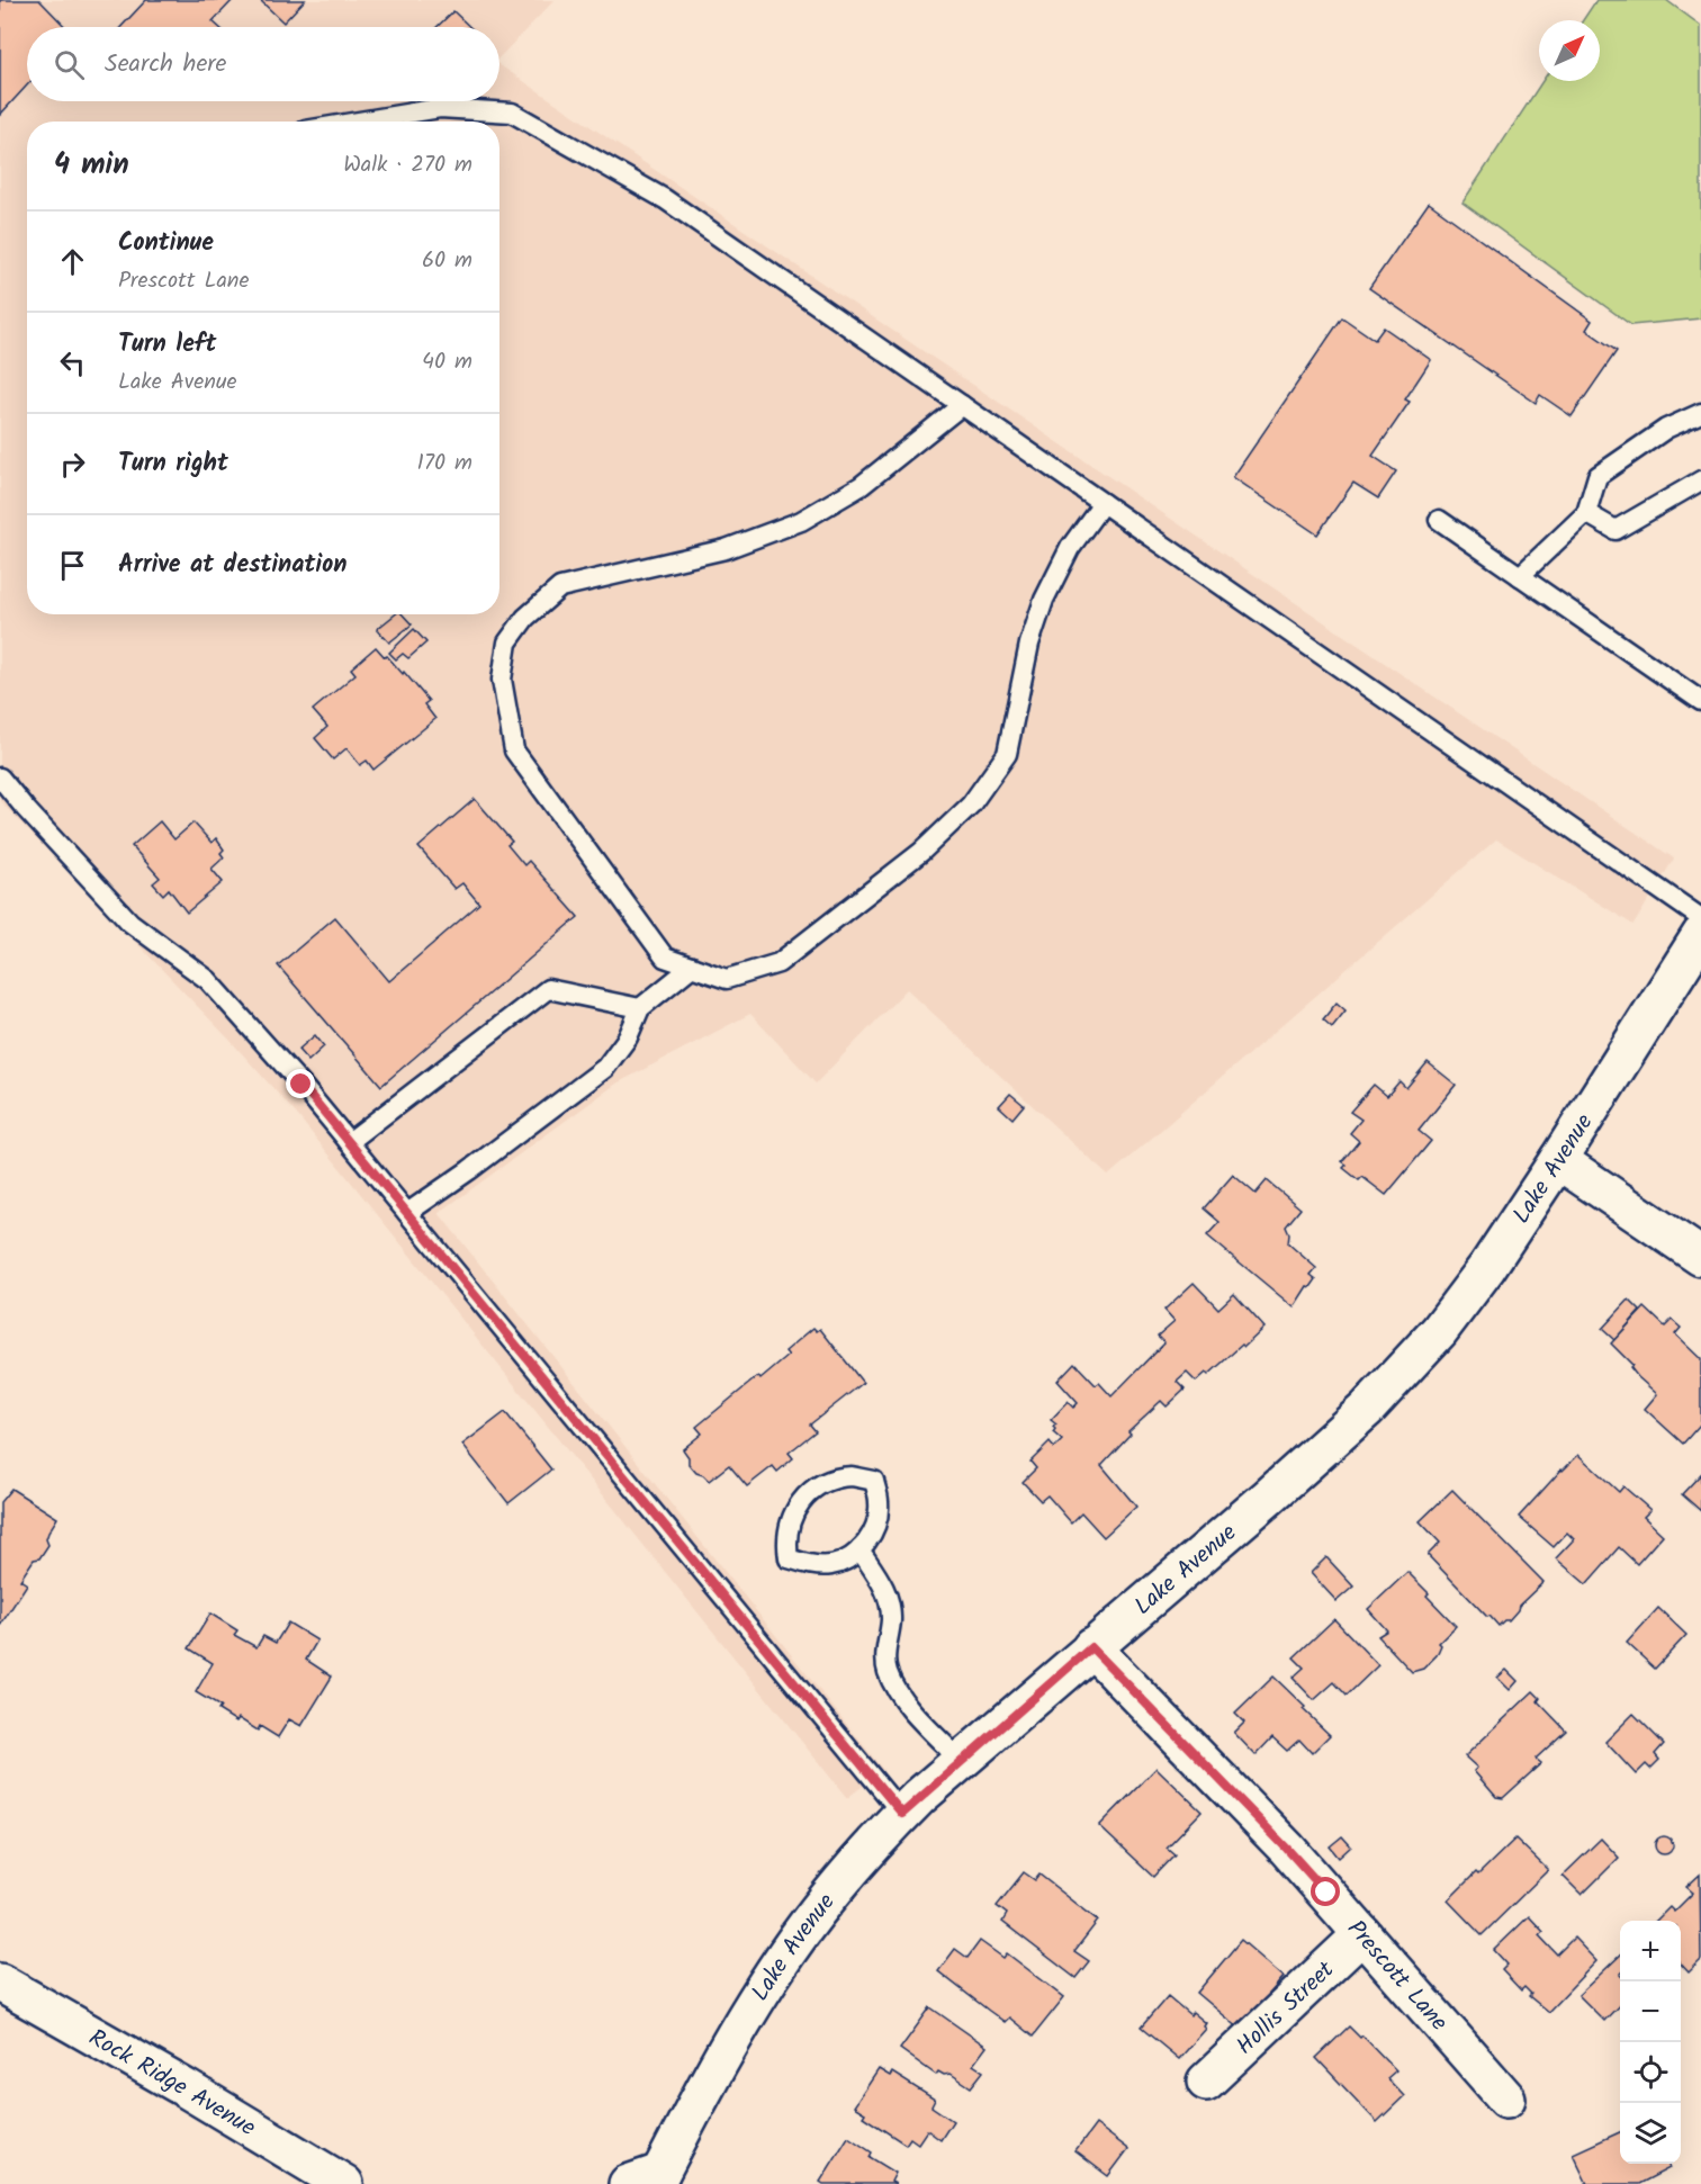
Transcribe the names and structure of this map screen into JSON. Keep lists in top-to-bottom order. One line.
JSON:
{"streets":{"main road":["Lake Avenue","Prescott Lane","Hollis Street","Rock Ridge Avenue"]},"crossings":[["Lake Avenue","Prescott Lane"],["Prescott Lane","Hollis Street"]],"north":"top right","page":{"search":"Search here","heading":["4 min","Walk · 270 m"],"list":[["Continue","Prescott Lane","60 m"],["Turn left","Lake Avenue","40 m"],["Turn right","170 m"],"Arrive at destination"],"map_buttons":["+","−"]}}
